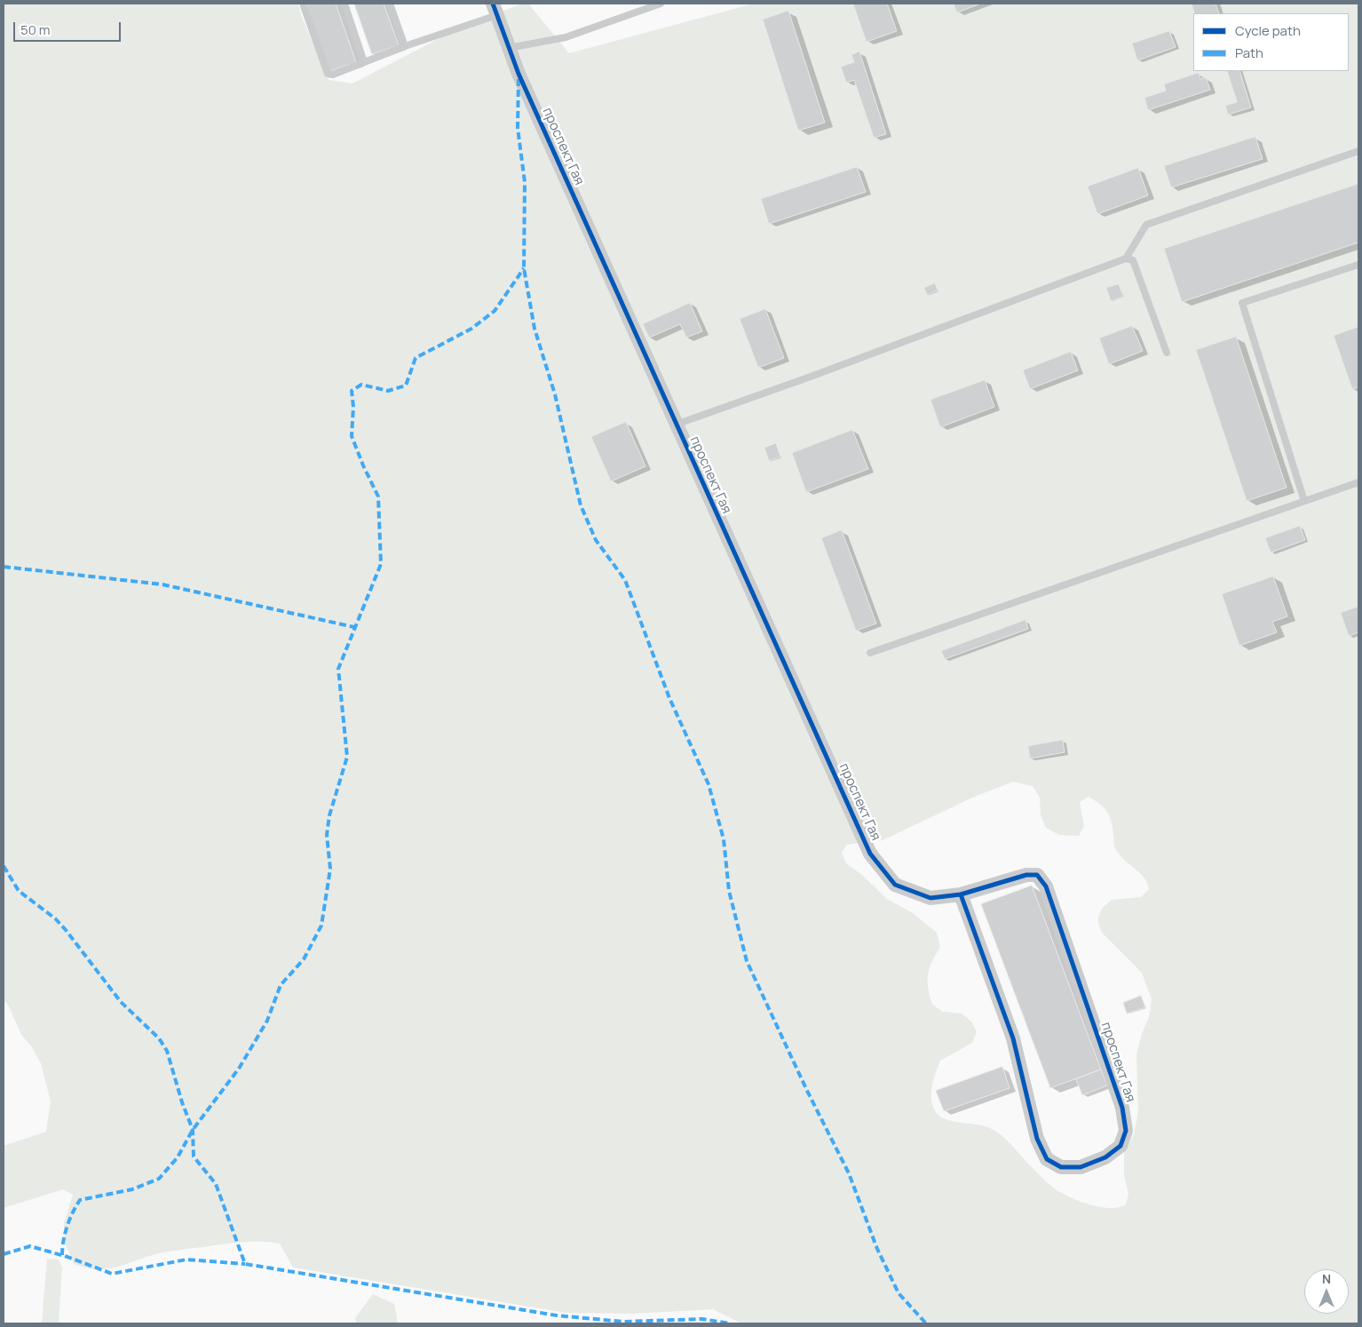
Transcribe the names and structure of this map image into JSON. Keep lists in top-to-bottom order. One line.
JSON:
{"streets":{"street":["проспект Гая"]},"legend":["Cycle path","Path"],"scale_bar":"50 m","north":"top"}
